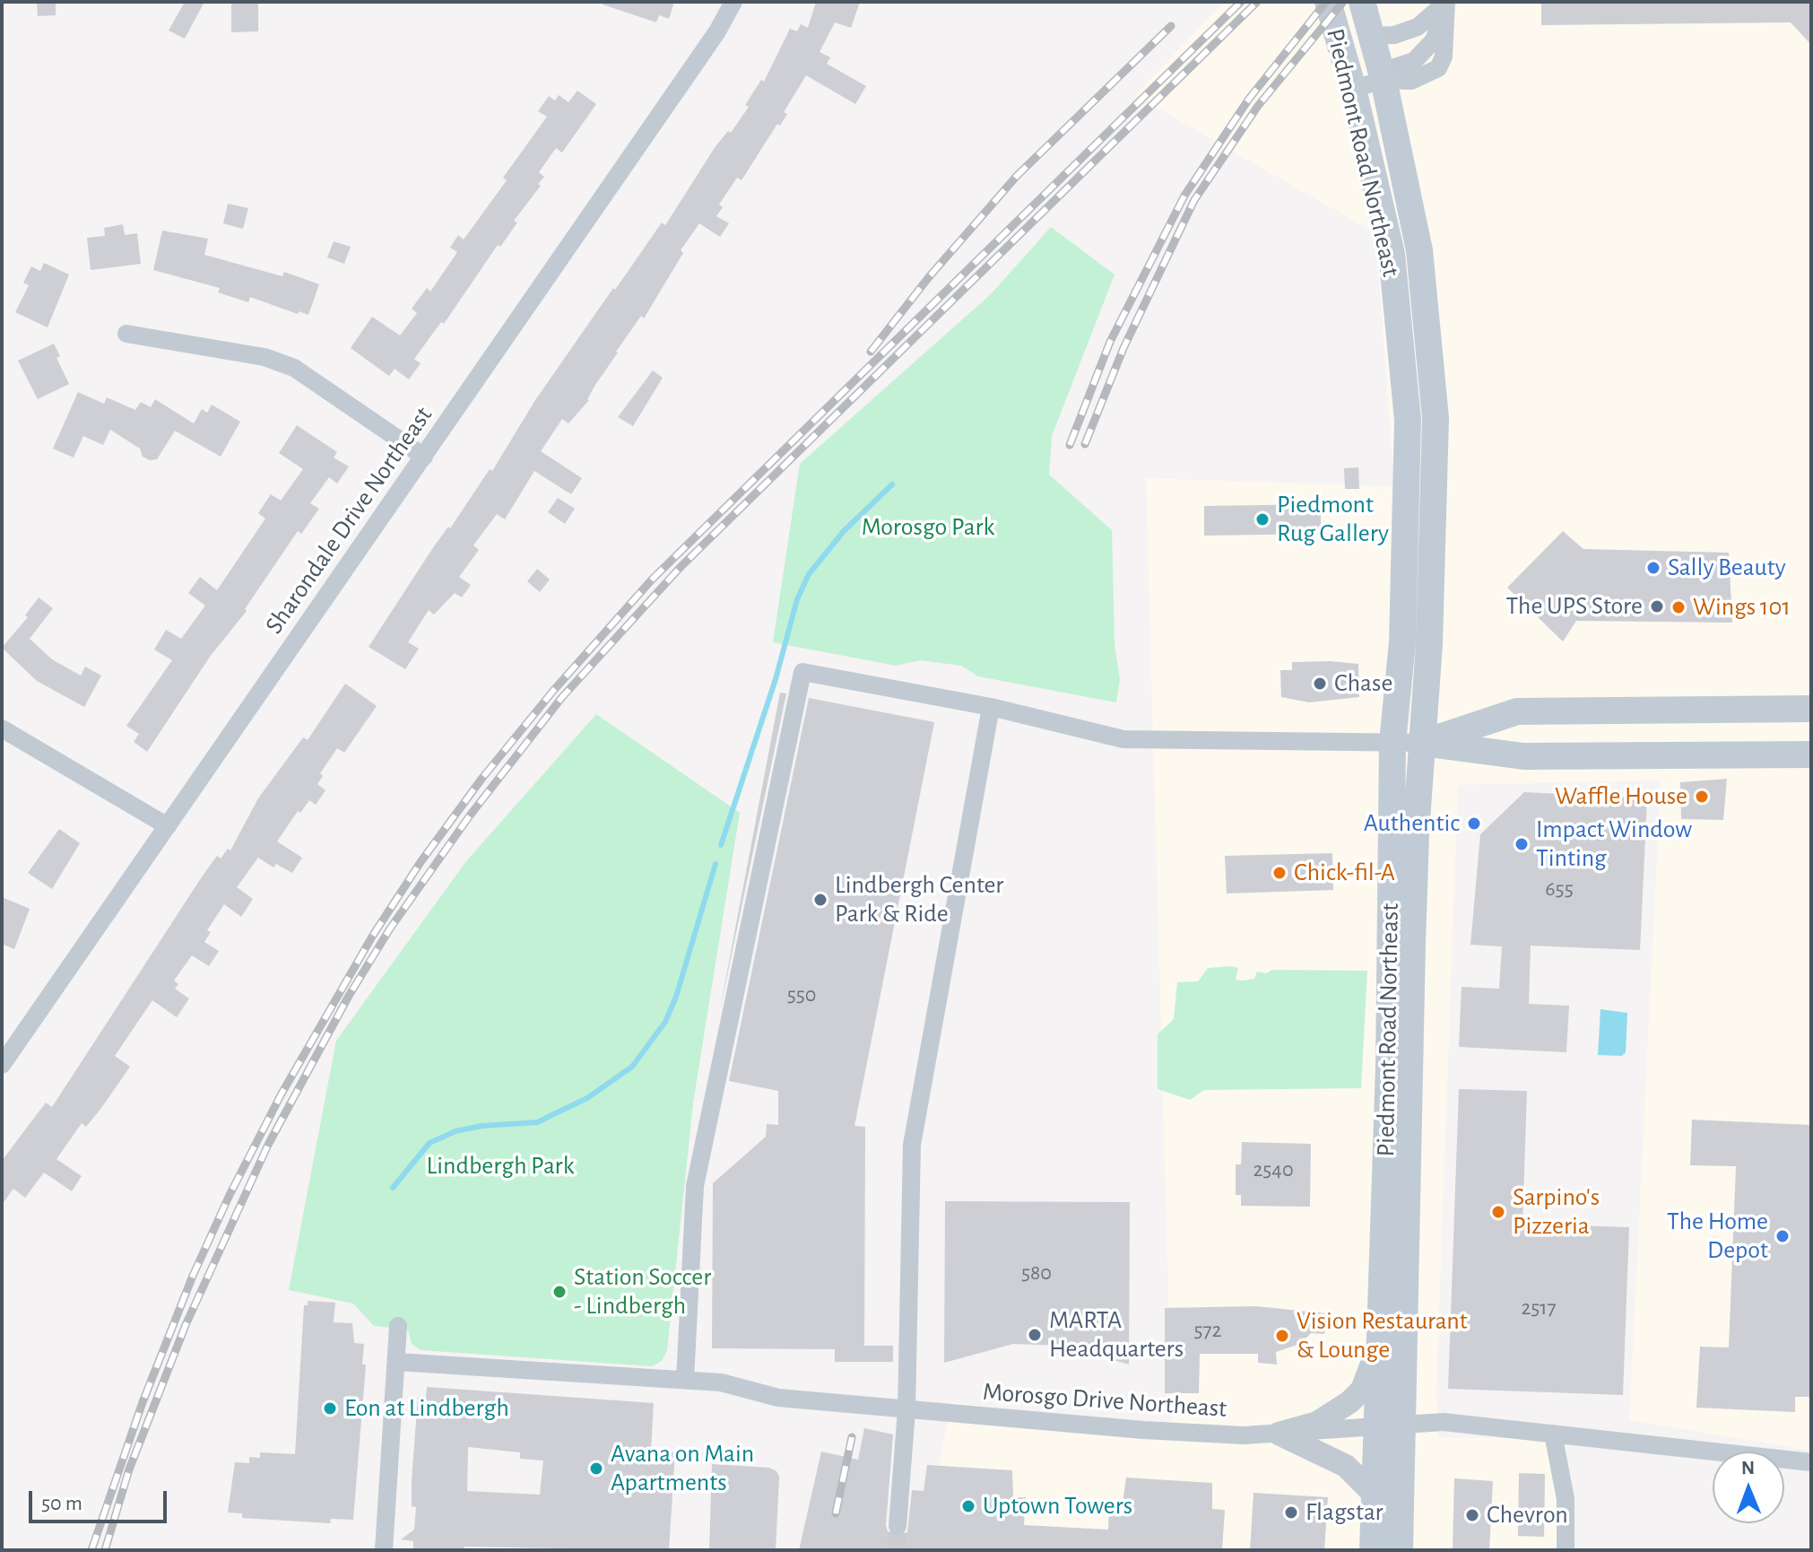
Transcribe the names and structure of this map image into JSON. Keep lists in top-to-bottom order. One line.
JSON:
{"streets":{"main road":["Piedmont Road Northeast"],"street":["Sharondale Drive Northeast","Morosgo Drive Northeast"]},"crossings":[["Piedmont Road Northeast","Morosgo Drive Northeast"]],"parks":["Morosgo Park","Lindbergh Park"],"places":["Piedmont Rug Gallery","Sally Beauty","The UPS Store","Wings 101","Chase","Waffle House","Authentic","Impact Window Tinting","Chick-fil-A","Lindbergh Center Park & Ride","Sarpino's Pizzeria","The Home Depot","Station Soccer - Lindbergh","MARTA Headquarters","Vision Restaurant & Lounge","Eon at Lindbergh","Avana on Main Apartments","Uptown Towers","Flagstar","Chevron"],"house_numbers":["655","550","2540","580","2517","572"],"scale_bar":"50 m","north":"top"}
